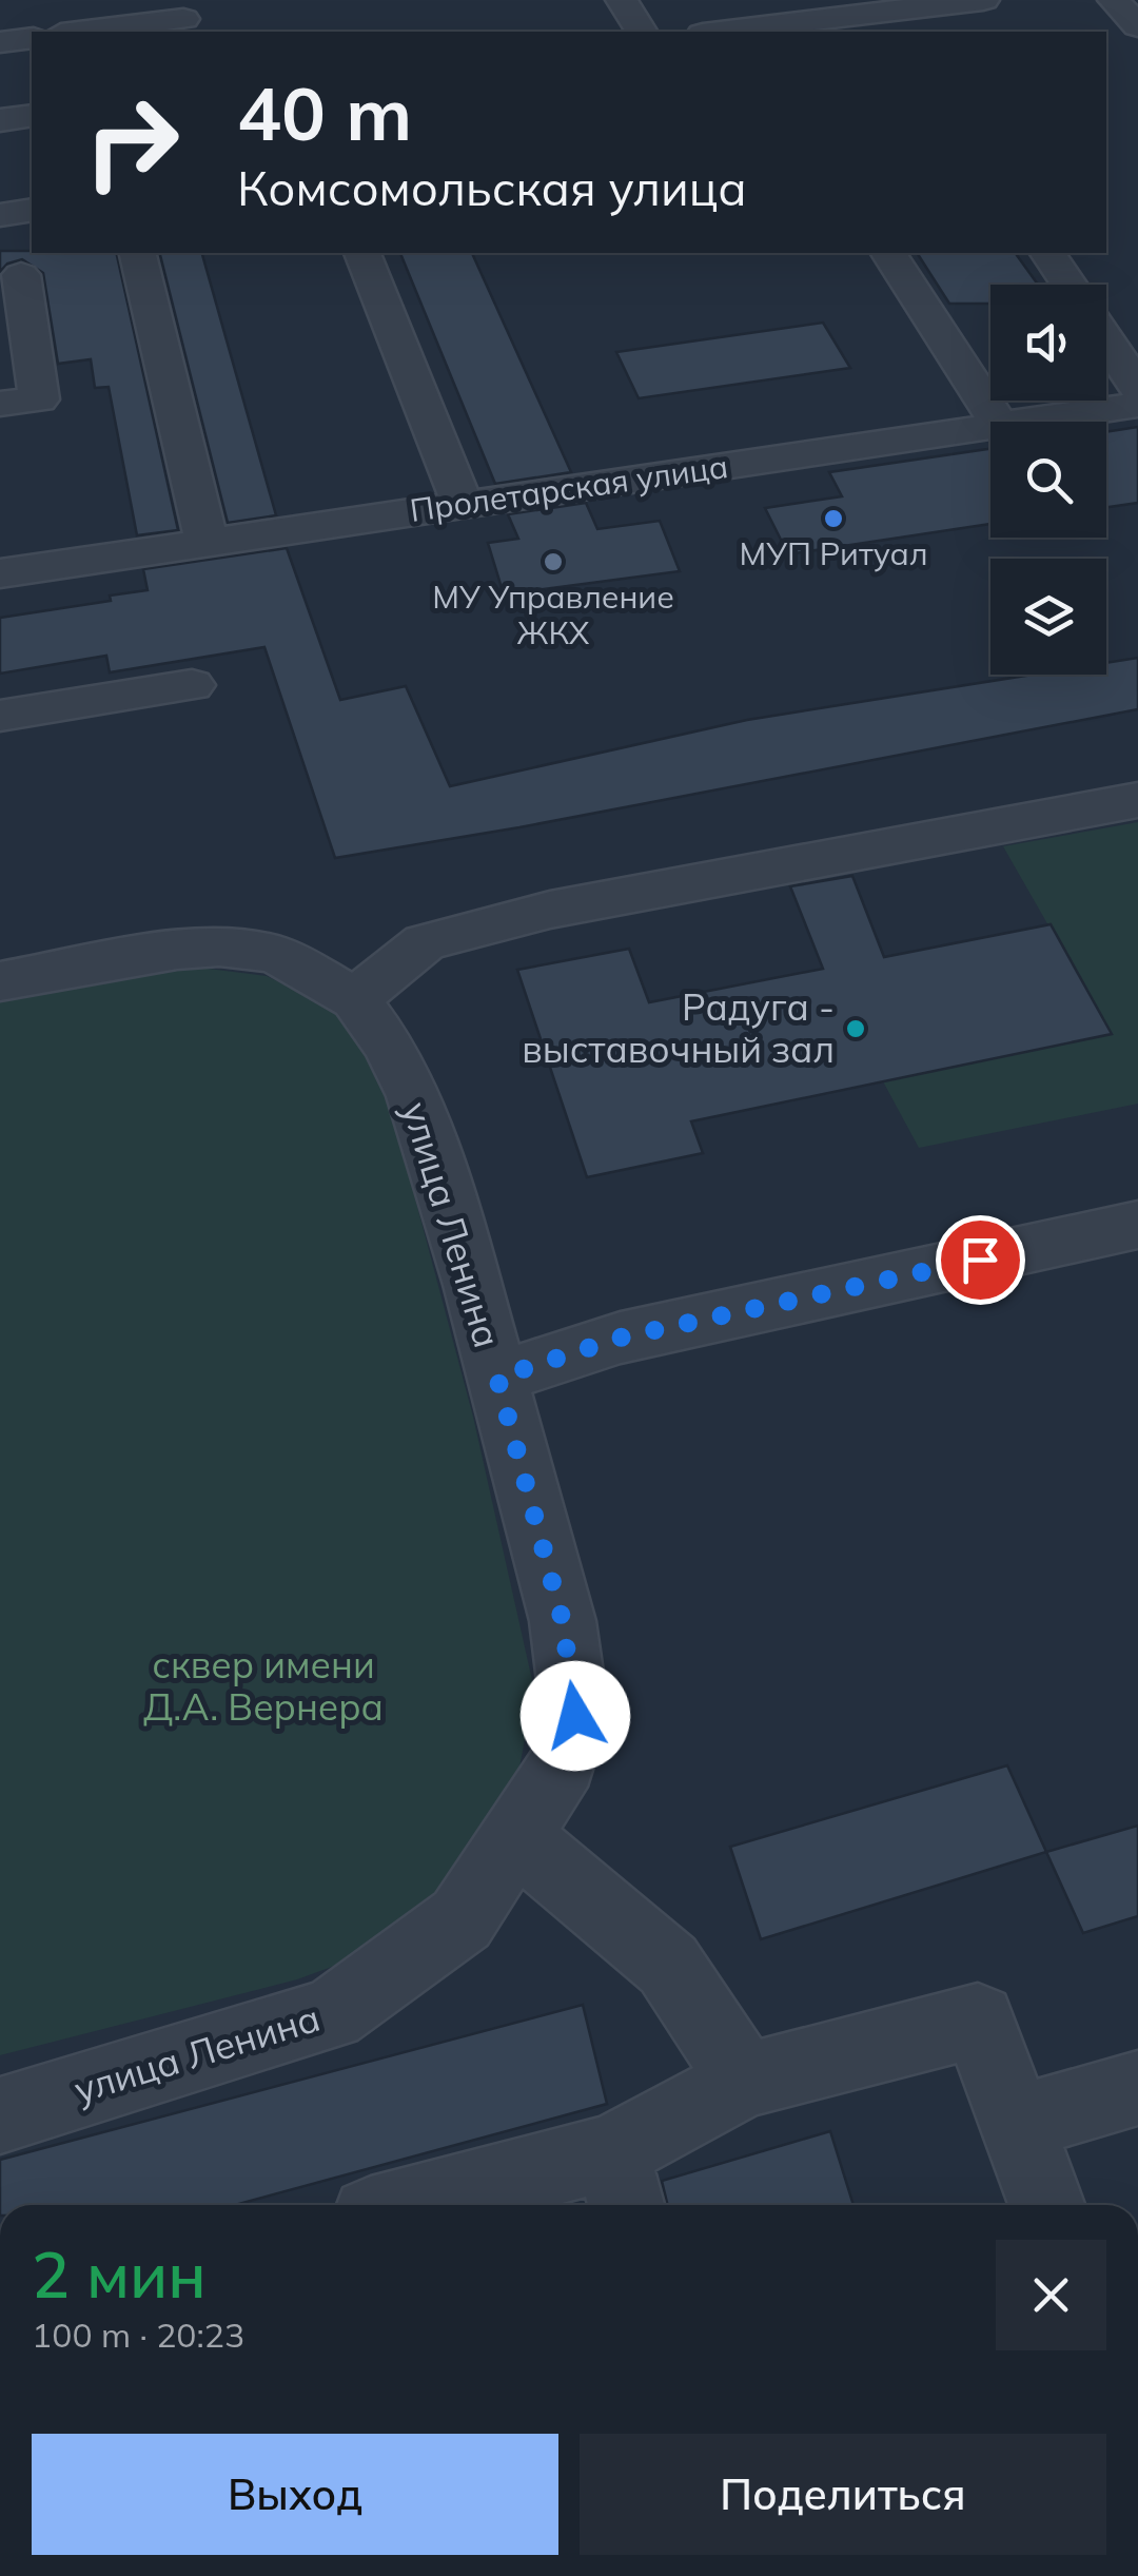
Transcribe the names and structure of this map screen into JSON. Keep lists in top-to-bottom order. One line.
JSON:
{"streets":{"street":["Пролетарская улица","улица Ленина"]},"parks":["сквер имени Д.А. Вернера"],"places":["МУП Ритуал","МУ Управление ЖКХ","Радуга - выставочный зал"],"page":{"turn":["40 m","Комсомольская улица"],"heading":["2 мин","100 m · 20:23"],"buttons":["Выход","Поделиться"]}}
